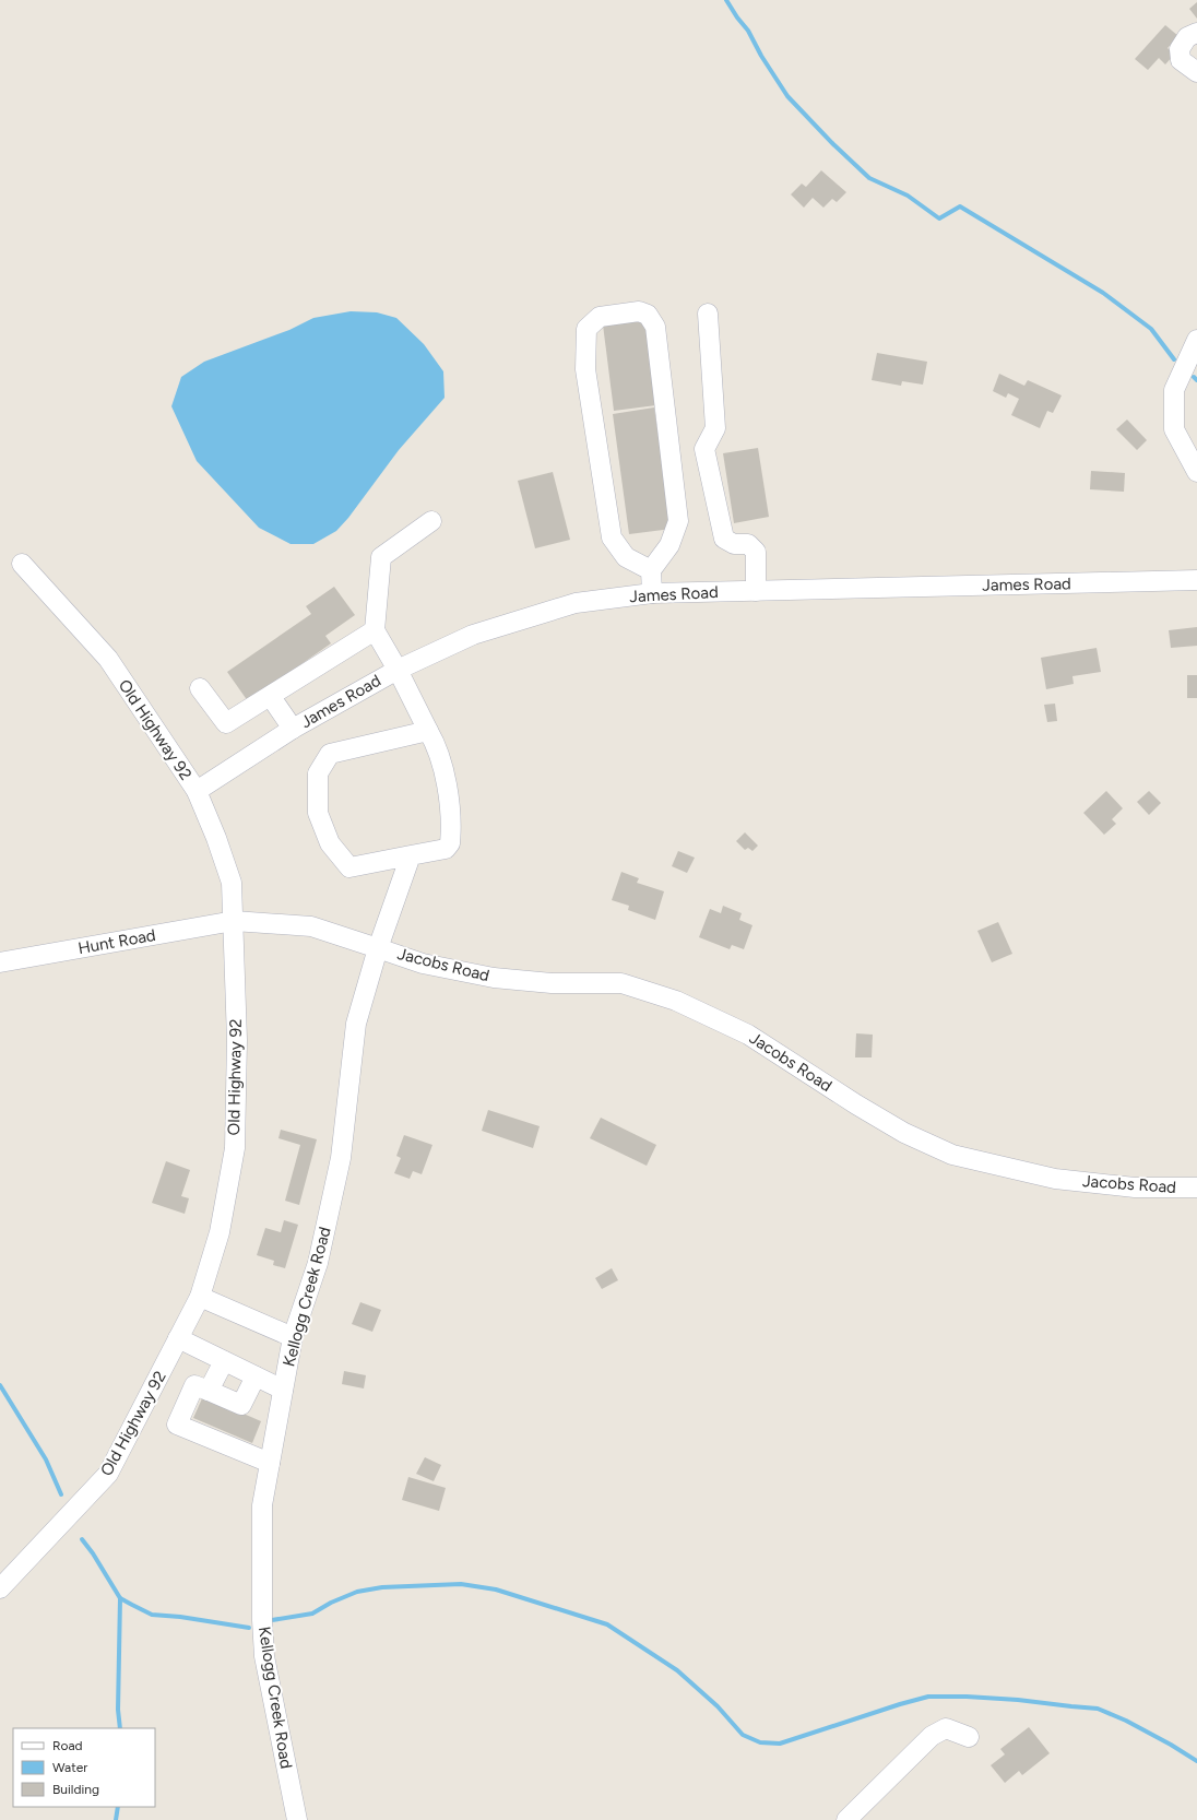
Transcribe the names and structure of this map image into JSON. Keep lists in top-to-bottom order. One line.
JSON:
{"streets":{"street":["James Road","Old Highway 92","Hunt Road","Jacobs Road","Kellogg Creek Road"]},"crossings":[["James Road","Old Highway 92"],["Old Highway 92","Hunt Road"],["Jacobs Road","Kellogg Creek Road"]],"legend":["Road","Water","Building"]}
